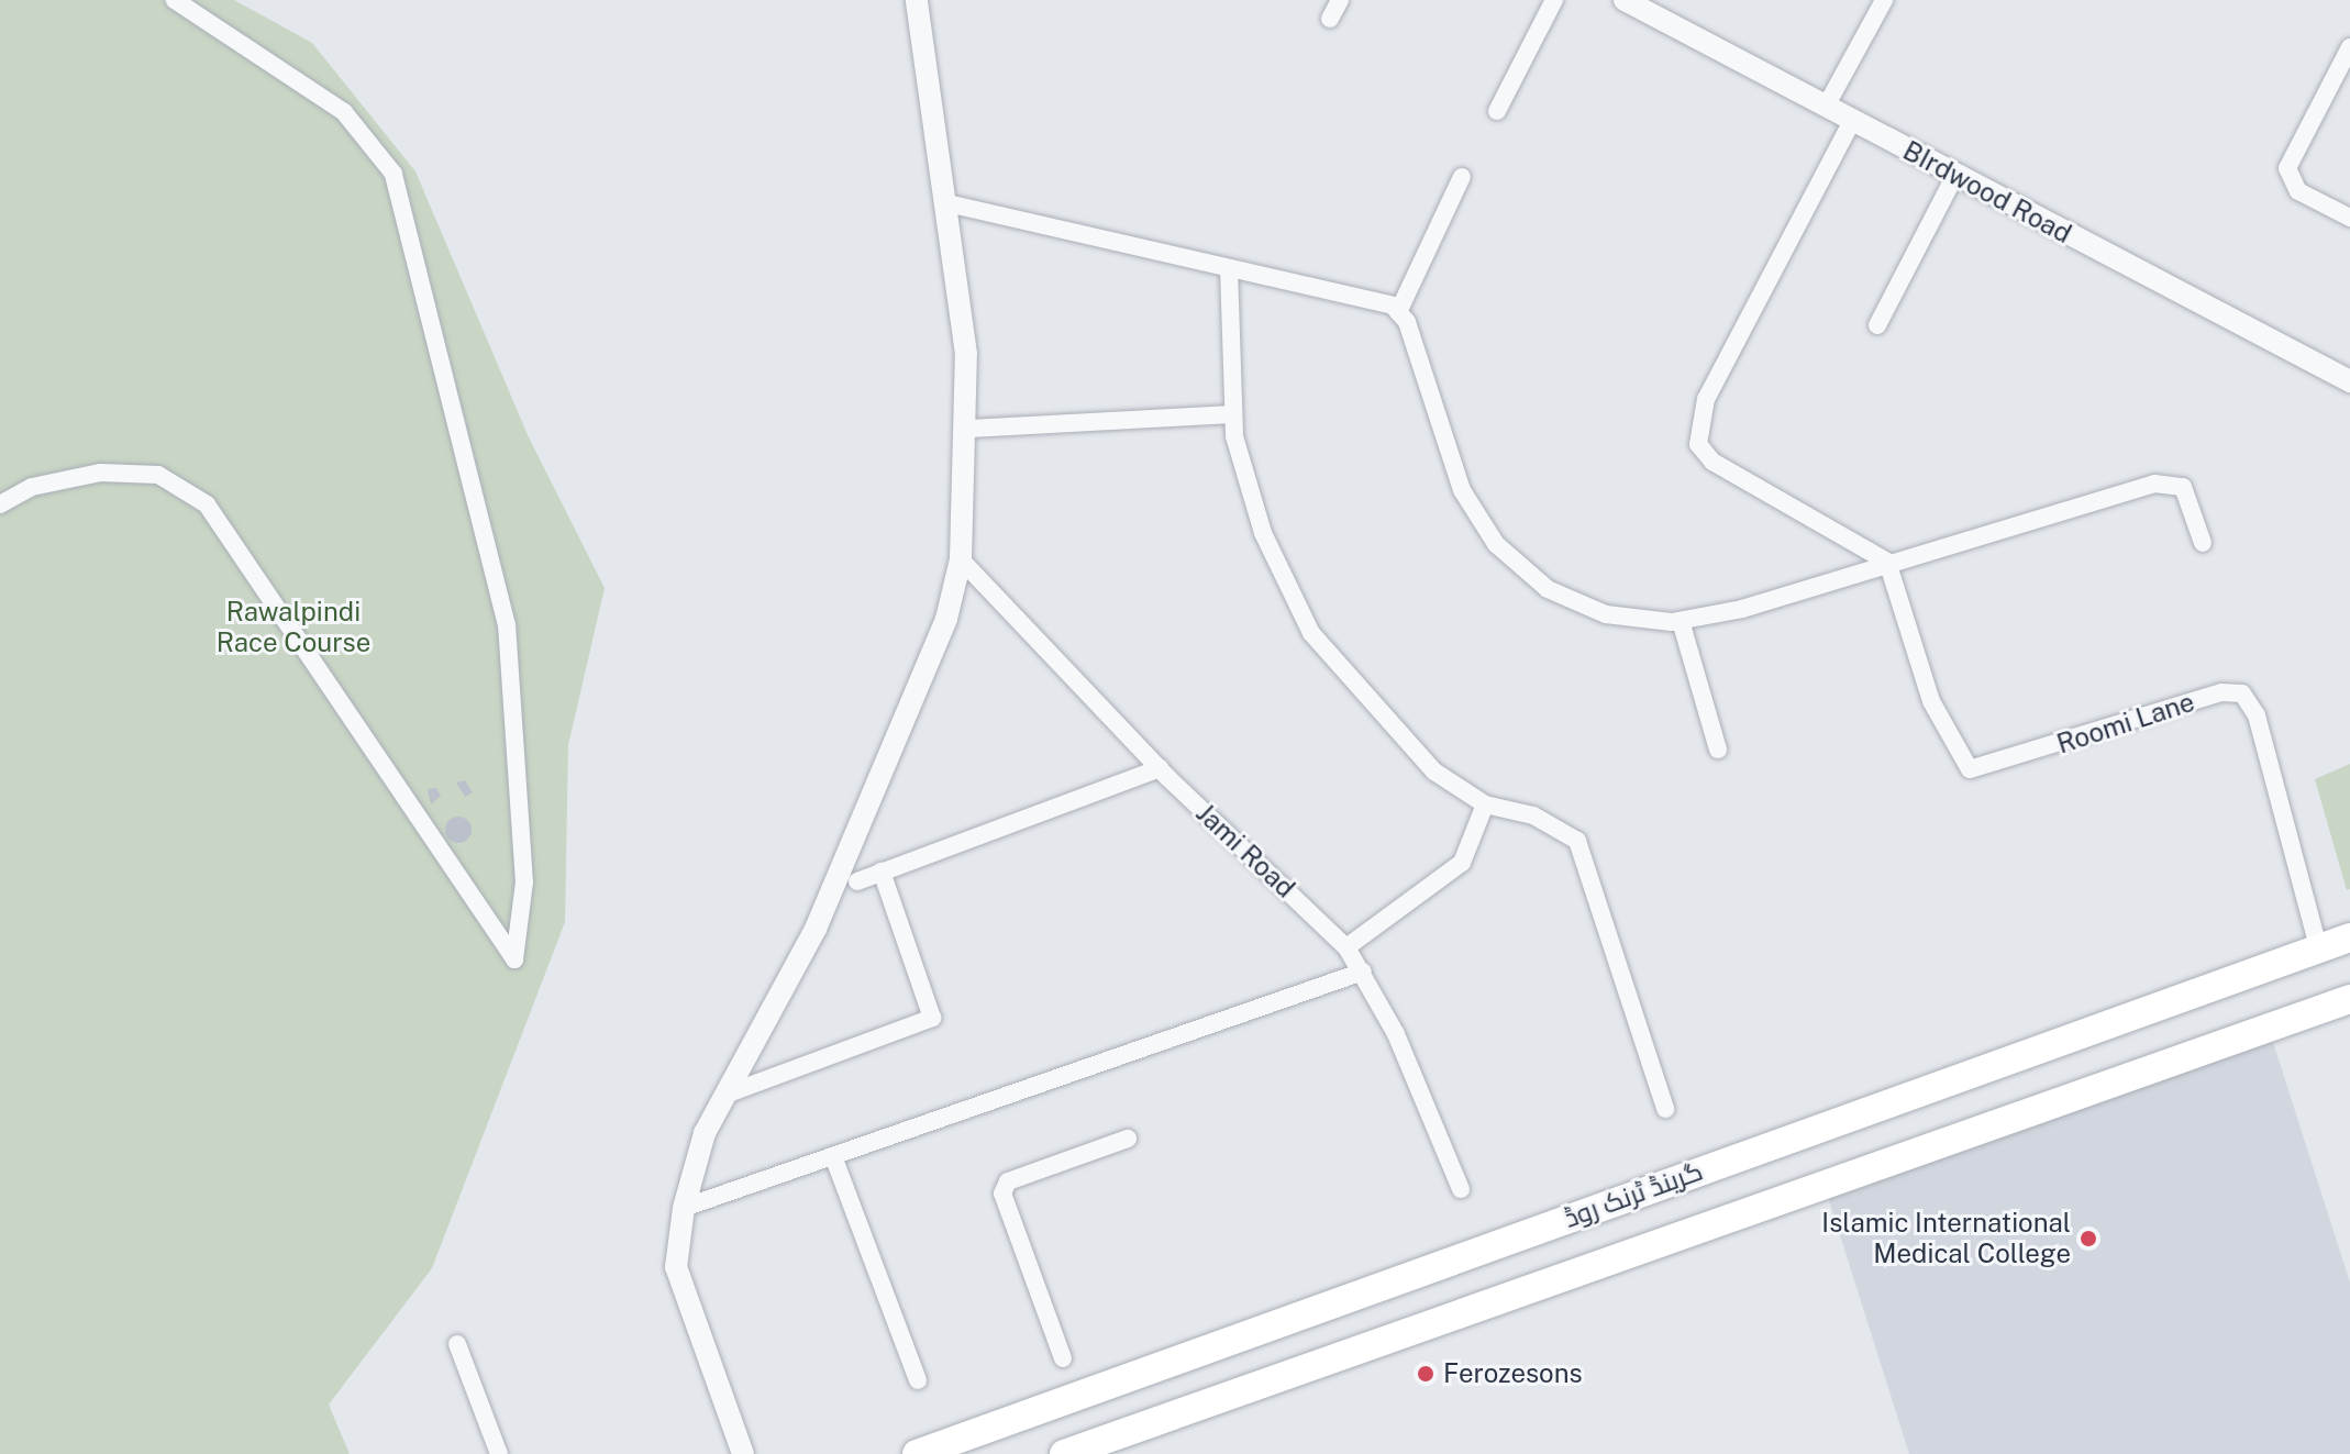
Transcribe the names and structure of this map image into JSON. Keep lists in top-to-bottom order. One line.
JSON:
{"streets":{"highway":["گرینڈ ٹرنک روڈ"],"street":["BIrdwood Road","Roomi Lane","Jami Road"]},"crossings":[["Roomi Lane","گرینڈ ٹرنک روڈ"]],"parks":["Rawalpindi Race Course"],"places":["Islamic International Medical College","Ferozesons"]}
